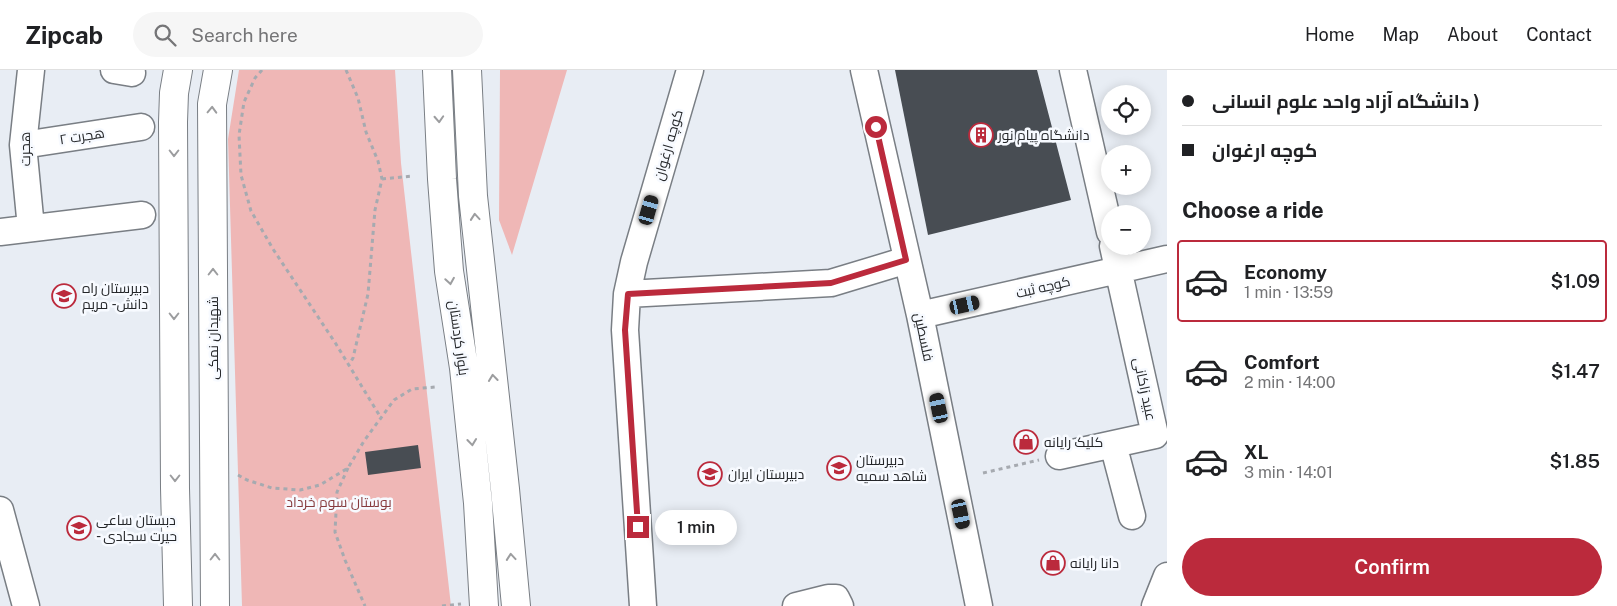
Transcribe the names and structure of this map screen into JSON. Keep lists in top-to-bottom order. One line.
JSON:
{"streets":{"main road":["شهیدان نمکی","بلوار کردستان"],"street":["هجرت ۲","کوچه ارغوان","هجرت","کوچه ثبت","فلسطین","عبید زاکانی"]},"crossings":[["هجرت ۲","هجرت"],["کوچه ثبت","فلسطین"],["کوچه ثبت","عبید زاکانی"]],"parks":["بوستان سوم خرداد"],"places":{"building":["دانشگاه پیام نور"],"school or university":["دبیرستان راه دانش - مریم","دبیرستان شاهد سمیه","دبیرستان ایران","دبستان ساعی - حیرت سجادی"],"shop":["کلیک رایانه","دانا رایانه"]},"page":{"header":"Zipcab","search":"Search here","nav":["Home","Map","About","Contact"],"banner":["دانشگاه آزاد واحد علوم انسانی )","کوچه ارغوان"],"map_buttons":["+","−"],"heading":"Choose a ride","list":[{"name":"Economy","note":"1 min · 13:59","value":"$1.09"},{"name":"Comfort","note":"2 min · 14:00","value":"$1.47"},{"name":"XL","note":"3 min · 14:01","value":"$1.85"}],"bubble":"1 min","buttons":"Confirm"}}
